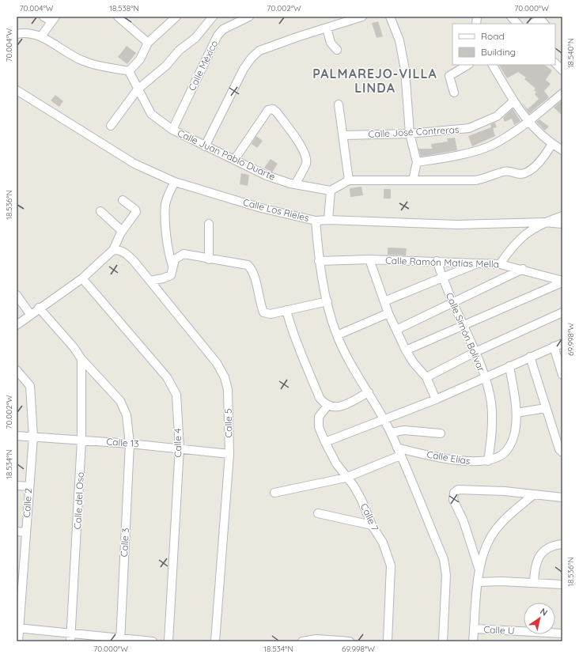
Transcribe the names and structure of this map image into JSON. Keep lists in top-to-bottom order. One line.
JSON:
{"streets":{"street":["Calle México","Calle José Contreras","Calle Juan Pablo Duarte","Calle Los Rieles","Calle Ramón Matías Mella","Calle Simón Bolívar","Calle 5","Calle 13","Calle 4","Calle Elías","Calle del Oso","Calle 2","Calle 7","Calle 3","Calle U"]},"crossings":[["Calle México","Calle Juan Pablo Duarte"],["Calle Ramón Matías Mella","Calle Simón Bolívar"],["Calle Simón Bolívar","Calle Elías"],["Calle 5","Calle 13"],["Calle 13","Calle 4"],["Calle 13","Calle del Oso"],["Calle 13","Calle 2"],["Calle 13","Calle 3"],["Calle del Oso","Calle 3"]],"districts":["PALMAREJO-VILLA LINDA"],"legend":["Road","Building"],"north":"top right","coordinates":["70.004°W","18.538°N","70.002°W","70.000°W","18.540°N","18.536°N","69.998°W","18.534°N"]}
